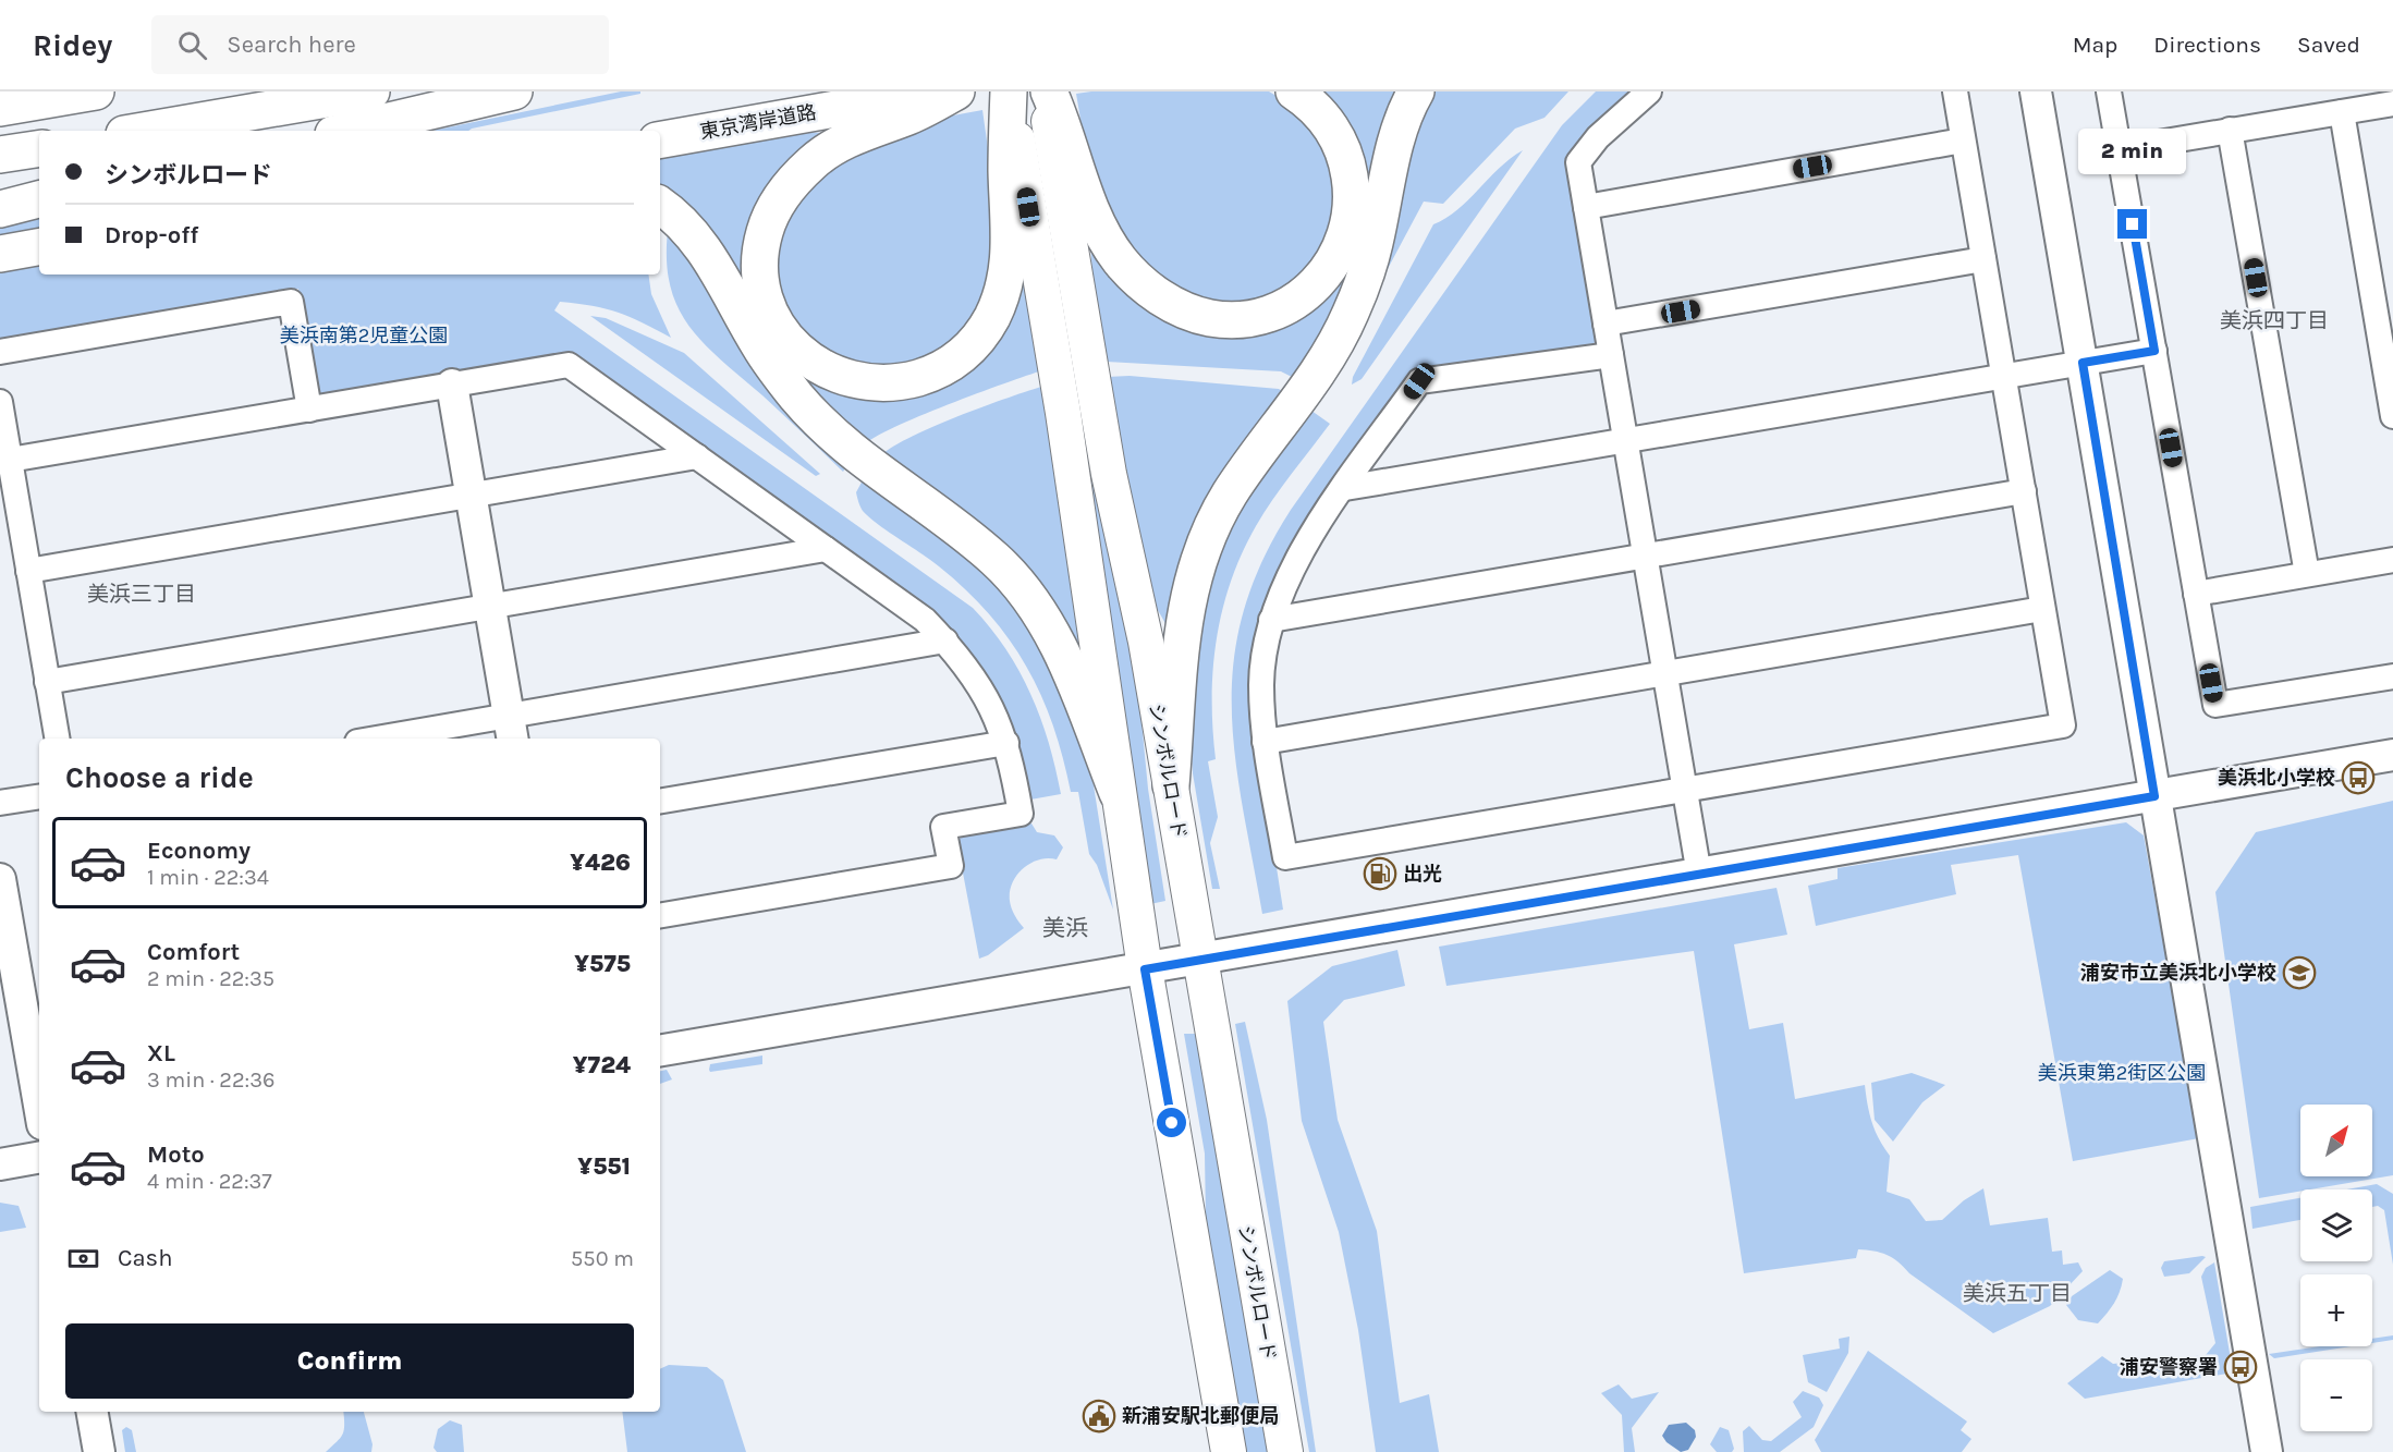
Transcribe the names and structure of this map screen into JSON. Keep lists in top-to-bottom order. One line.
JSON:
{"streets":{"highway":["東京湾岸道路"],"main road":["シンボルロード"]},"districts":["美浜四丁目","美浜三丁目","美浜","美浜五丁目"],"parks":["美浜南第2児童公園","美浜東第2街区公園"],"places":{"bus stop":["美浜北小学校","浦安警察署"],"fuel station":["出光"],"school or university":["浦安市立美浜北小学校"],"public building":["新浦安駅北郵便局"]},"north":"top right","page":{"header":"Ridey","search":"Search here","nav":["Map","Directions","Saved"],"bubble":"2 min","banner":["シンボルロード","Drop-off"],"heading":"Choose a ride","list":[{"name":"Economy","note":"1 min · 22:34","value":"¥426"},{"name":"Comfort","note":"2 min · 22:35","value":"¥575"},{"name":"XL","note":"3 min · 22:36","value":"¥724"},{"name":"Moto","note":"4 min · 22:37","value":"¥551"}],"map_buttons":["+","−"],"pay":["Cash","550 m"],"buttons":"Confirm"}}
